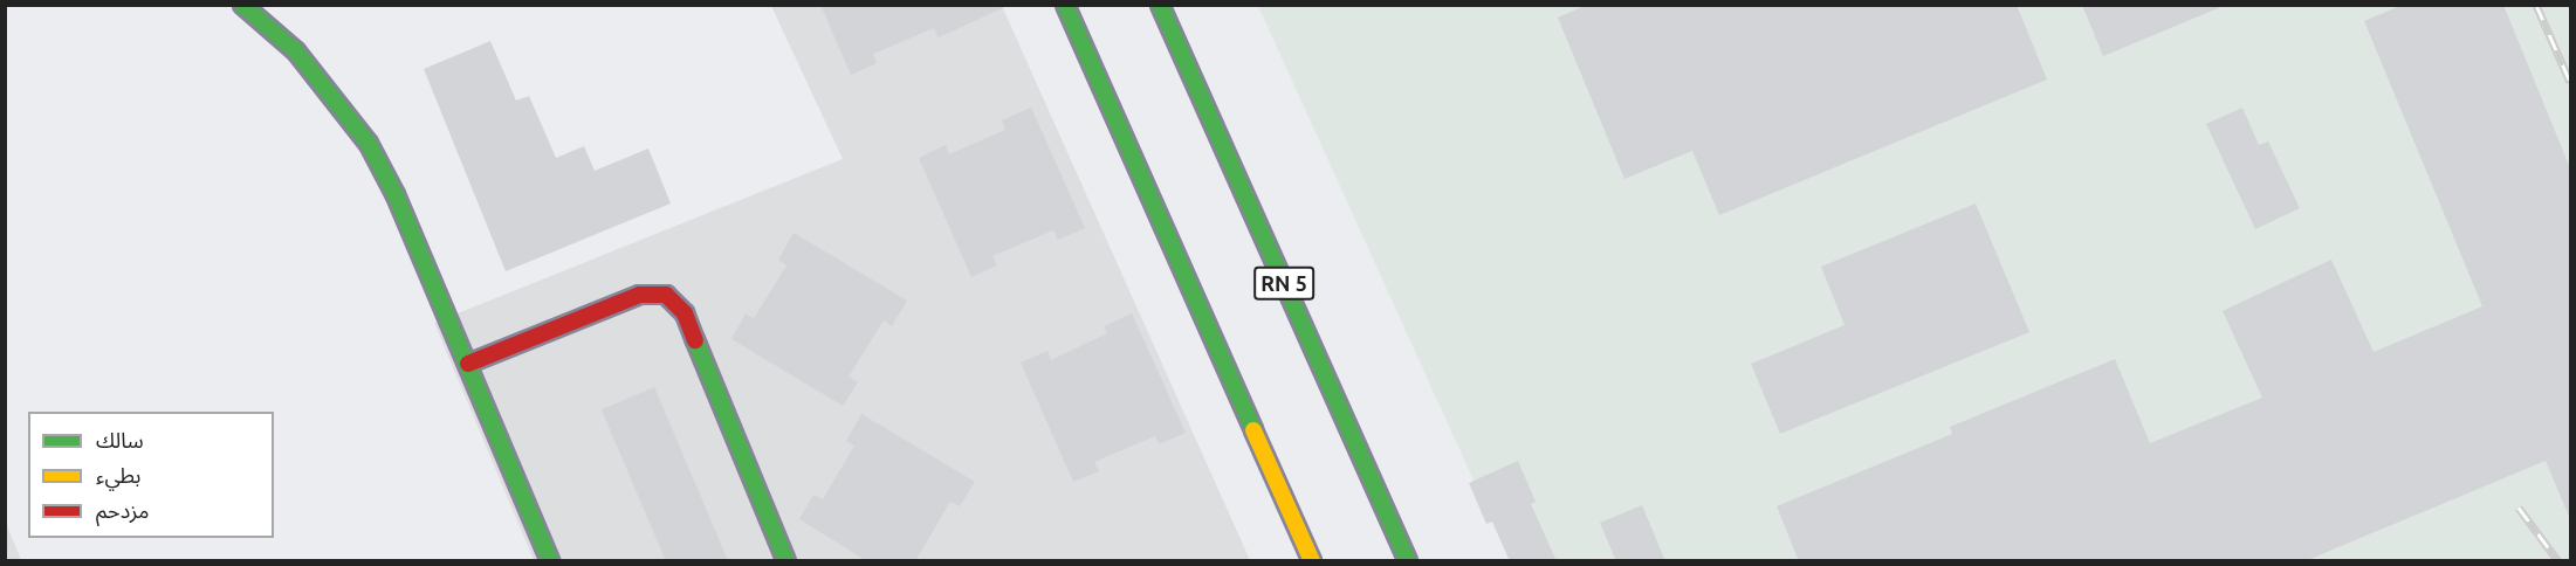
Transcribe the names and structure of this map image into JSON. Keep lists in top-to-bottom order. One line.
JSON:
{"streets":{"main road":["RN 5"]},"legend":["سالك","بطيء","مزدحم"]}
